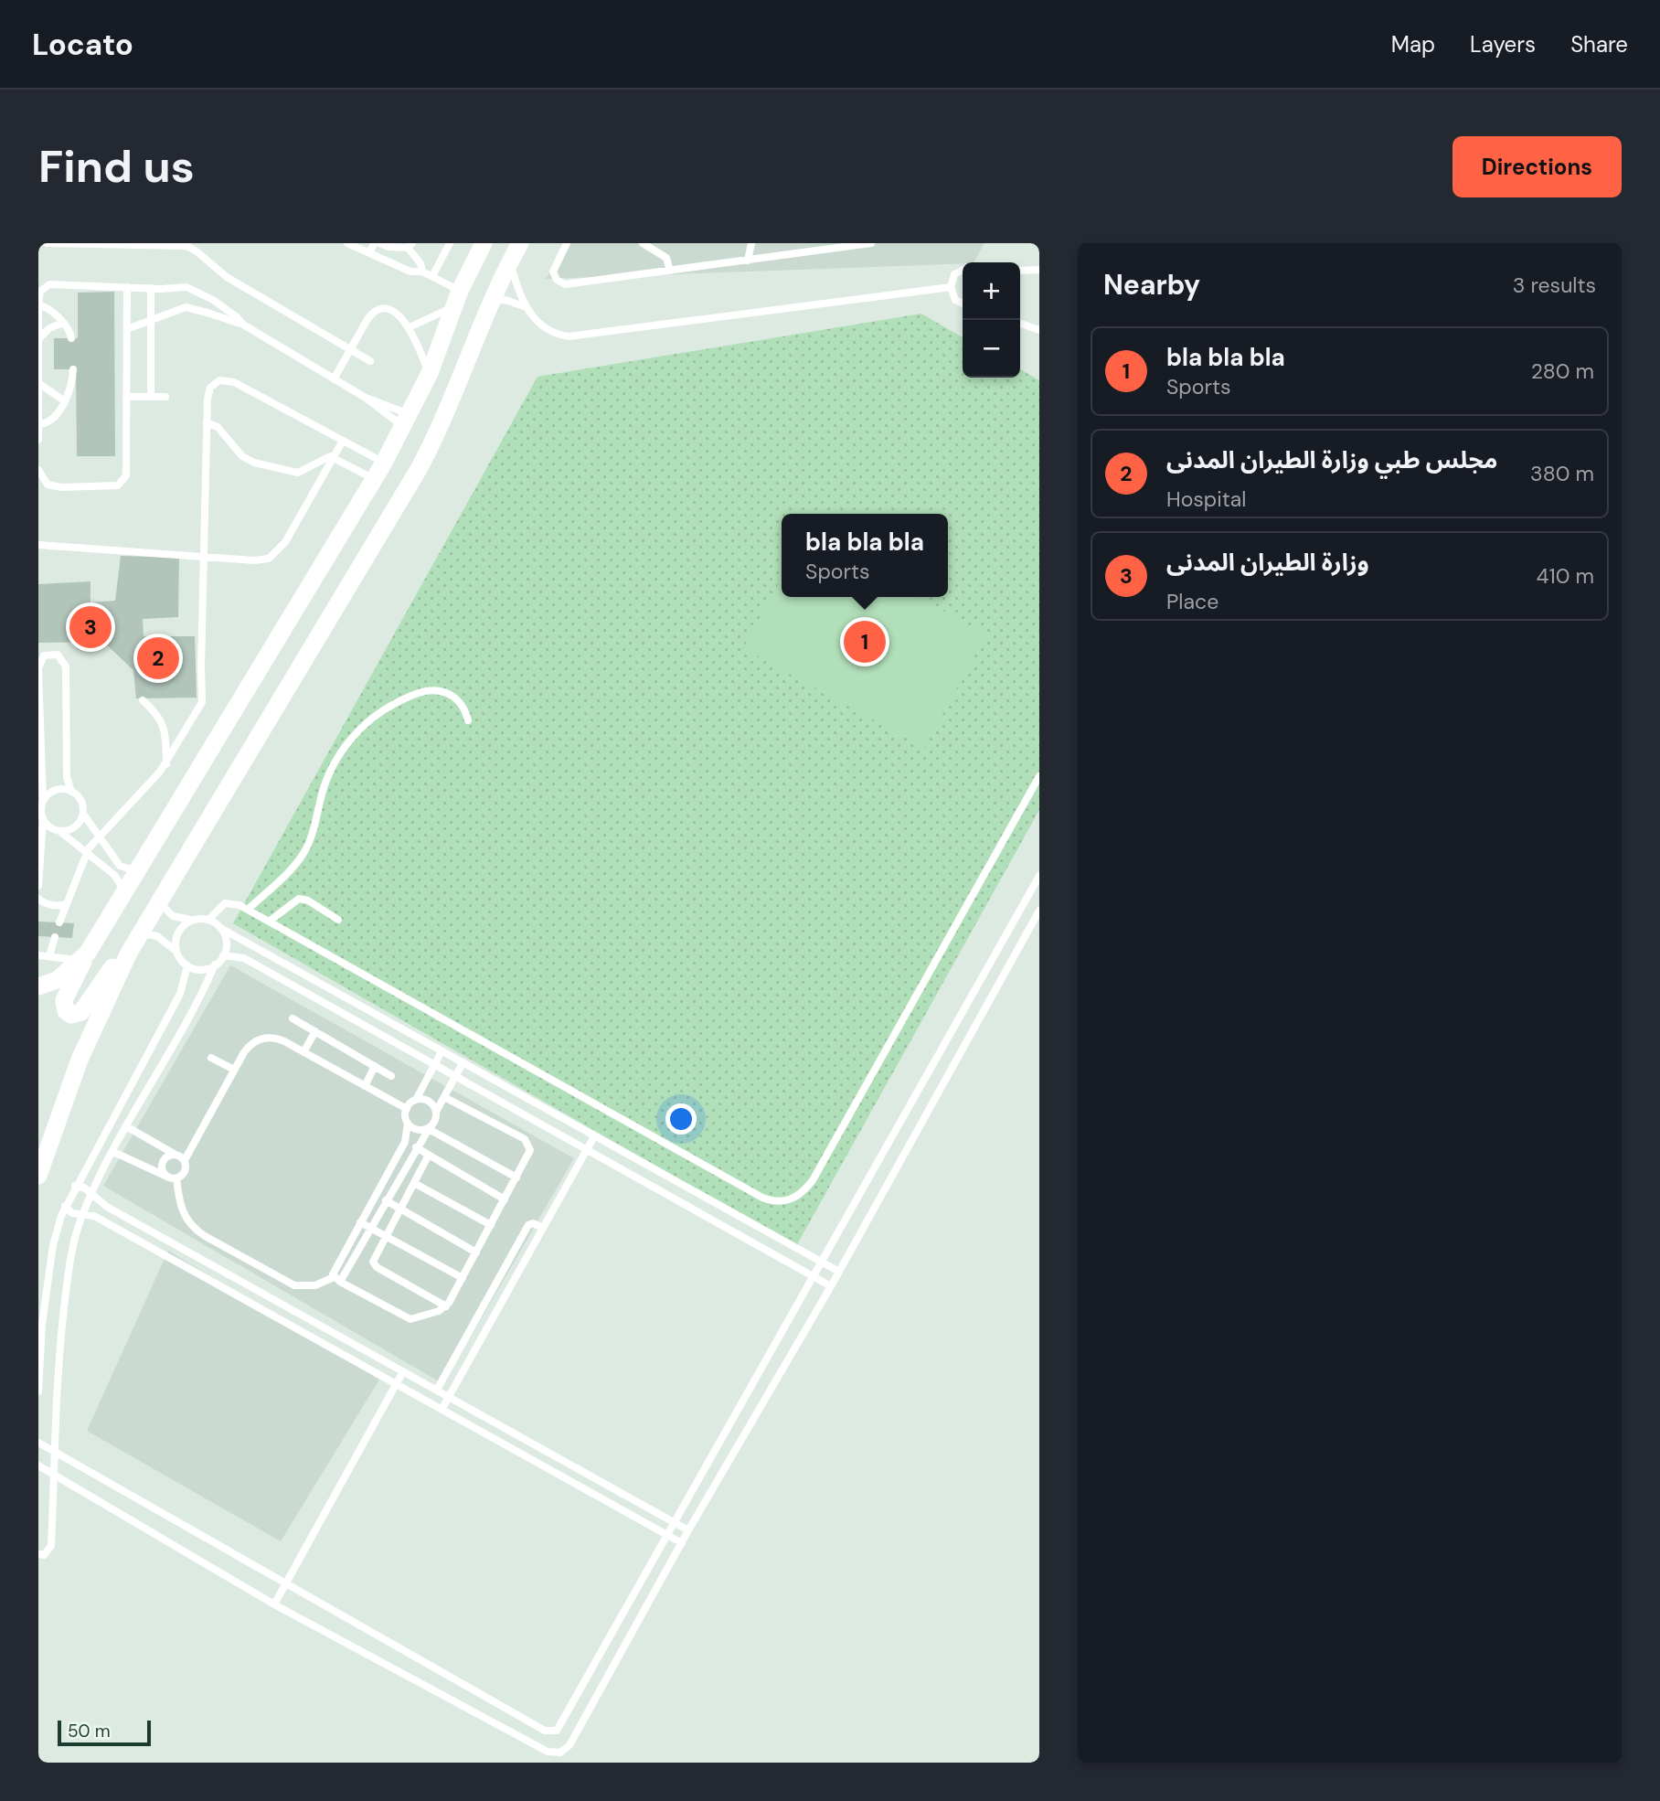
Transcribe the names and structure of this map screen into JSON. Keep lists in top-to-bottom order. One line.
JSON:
{"scale_bar":"50 m","page":{"header":"Locato","nav":["Map","Layers","Share"],"buttons":"Directions","title":"Find us","heading":["Nearby","3 results"],"map_buttons":["+","−"],"list":[{"mark":"1","name":"bla bla bla","note":"Sports","value":"280 m"},{"mark":"2","name":"مجلس طبي وزارة الطيران المدنى","note":"Hospital","value":"380 m"},{"mark":"3","name":"وزارة الطيران المدنى","note":"Place","value":"410 m"}],"popup":["bla bla bla","Sports"],"pins":["3","1","2"],"scale":"50 m"}}
